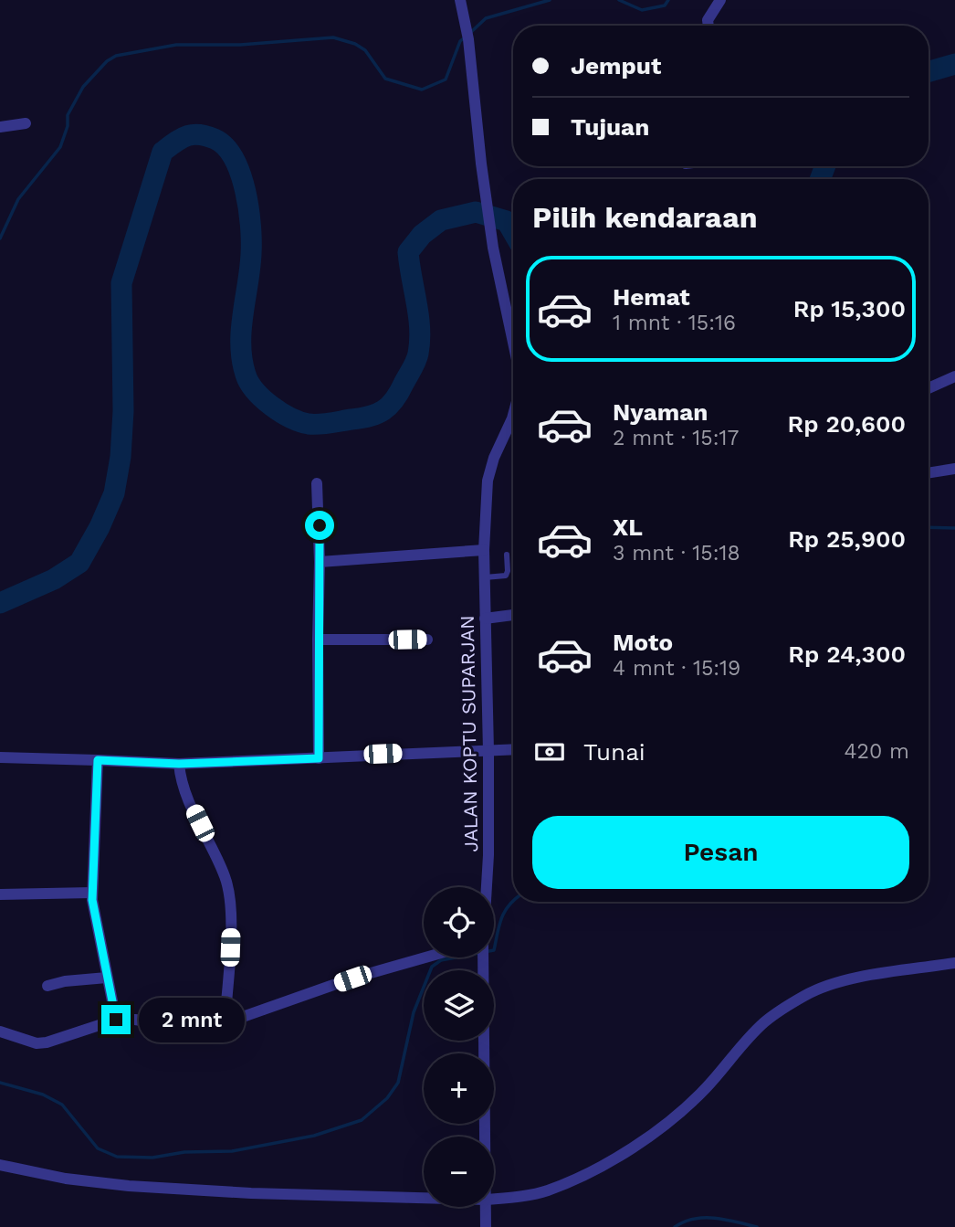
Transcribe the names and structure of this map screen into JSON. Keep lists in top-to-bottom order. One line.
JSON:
{"streets":{"street":["JALAN KOPTU SUPARJAN"]},"page":{"banner":["Jemput","Tujuan"],"heading":"Pilih kendaraan","list":[{"name":"Hemat","note":"1 mnt · 15:16","value":"Rp 15,300"},{"name":"Nyaman","note":"2 mnt · 15:17","value":"Rp 20,600"},{"name":"XL","note":"3 mnt · 15:18","value":"Rp 25,900"},{"name":"Moto","note":"4 mnt · 15:19","value":"Rp 24,300"}],"pay":["Tunai","420 m"],"buttons":"Pesan","map_buttons":["+","−"],"bubble":"2 mnt"}}
